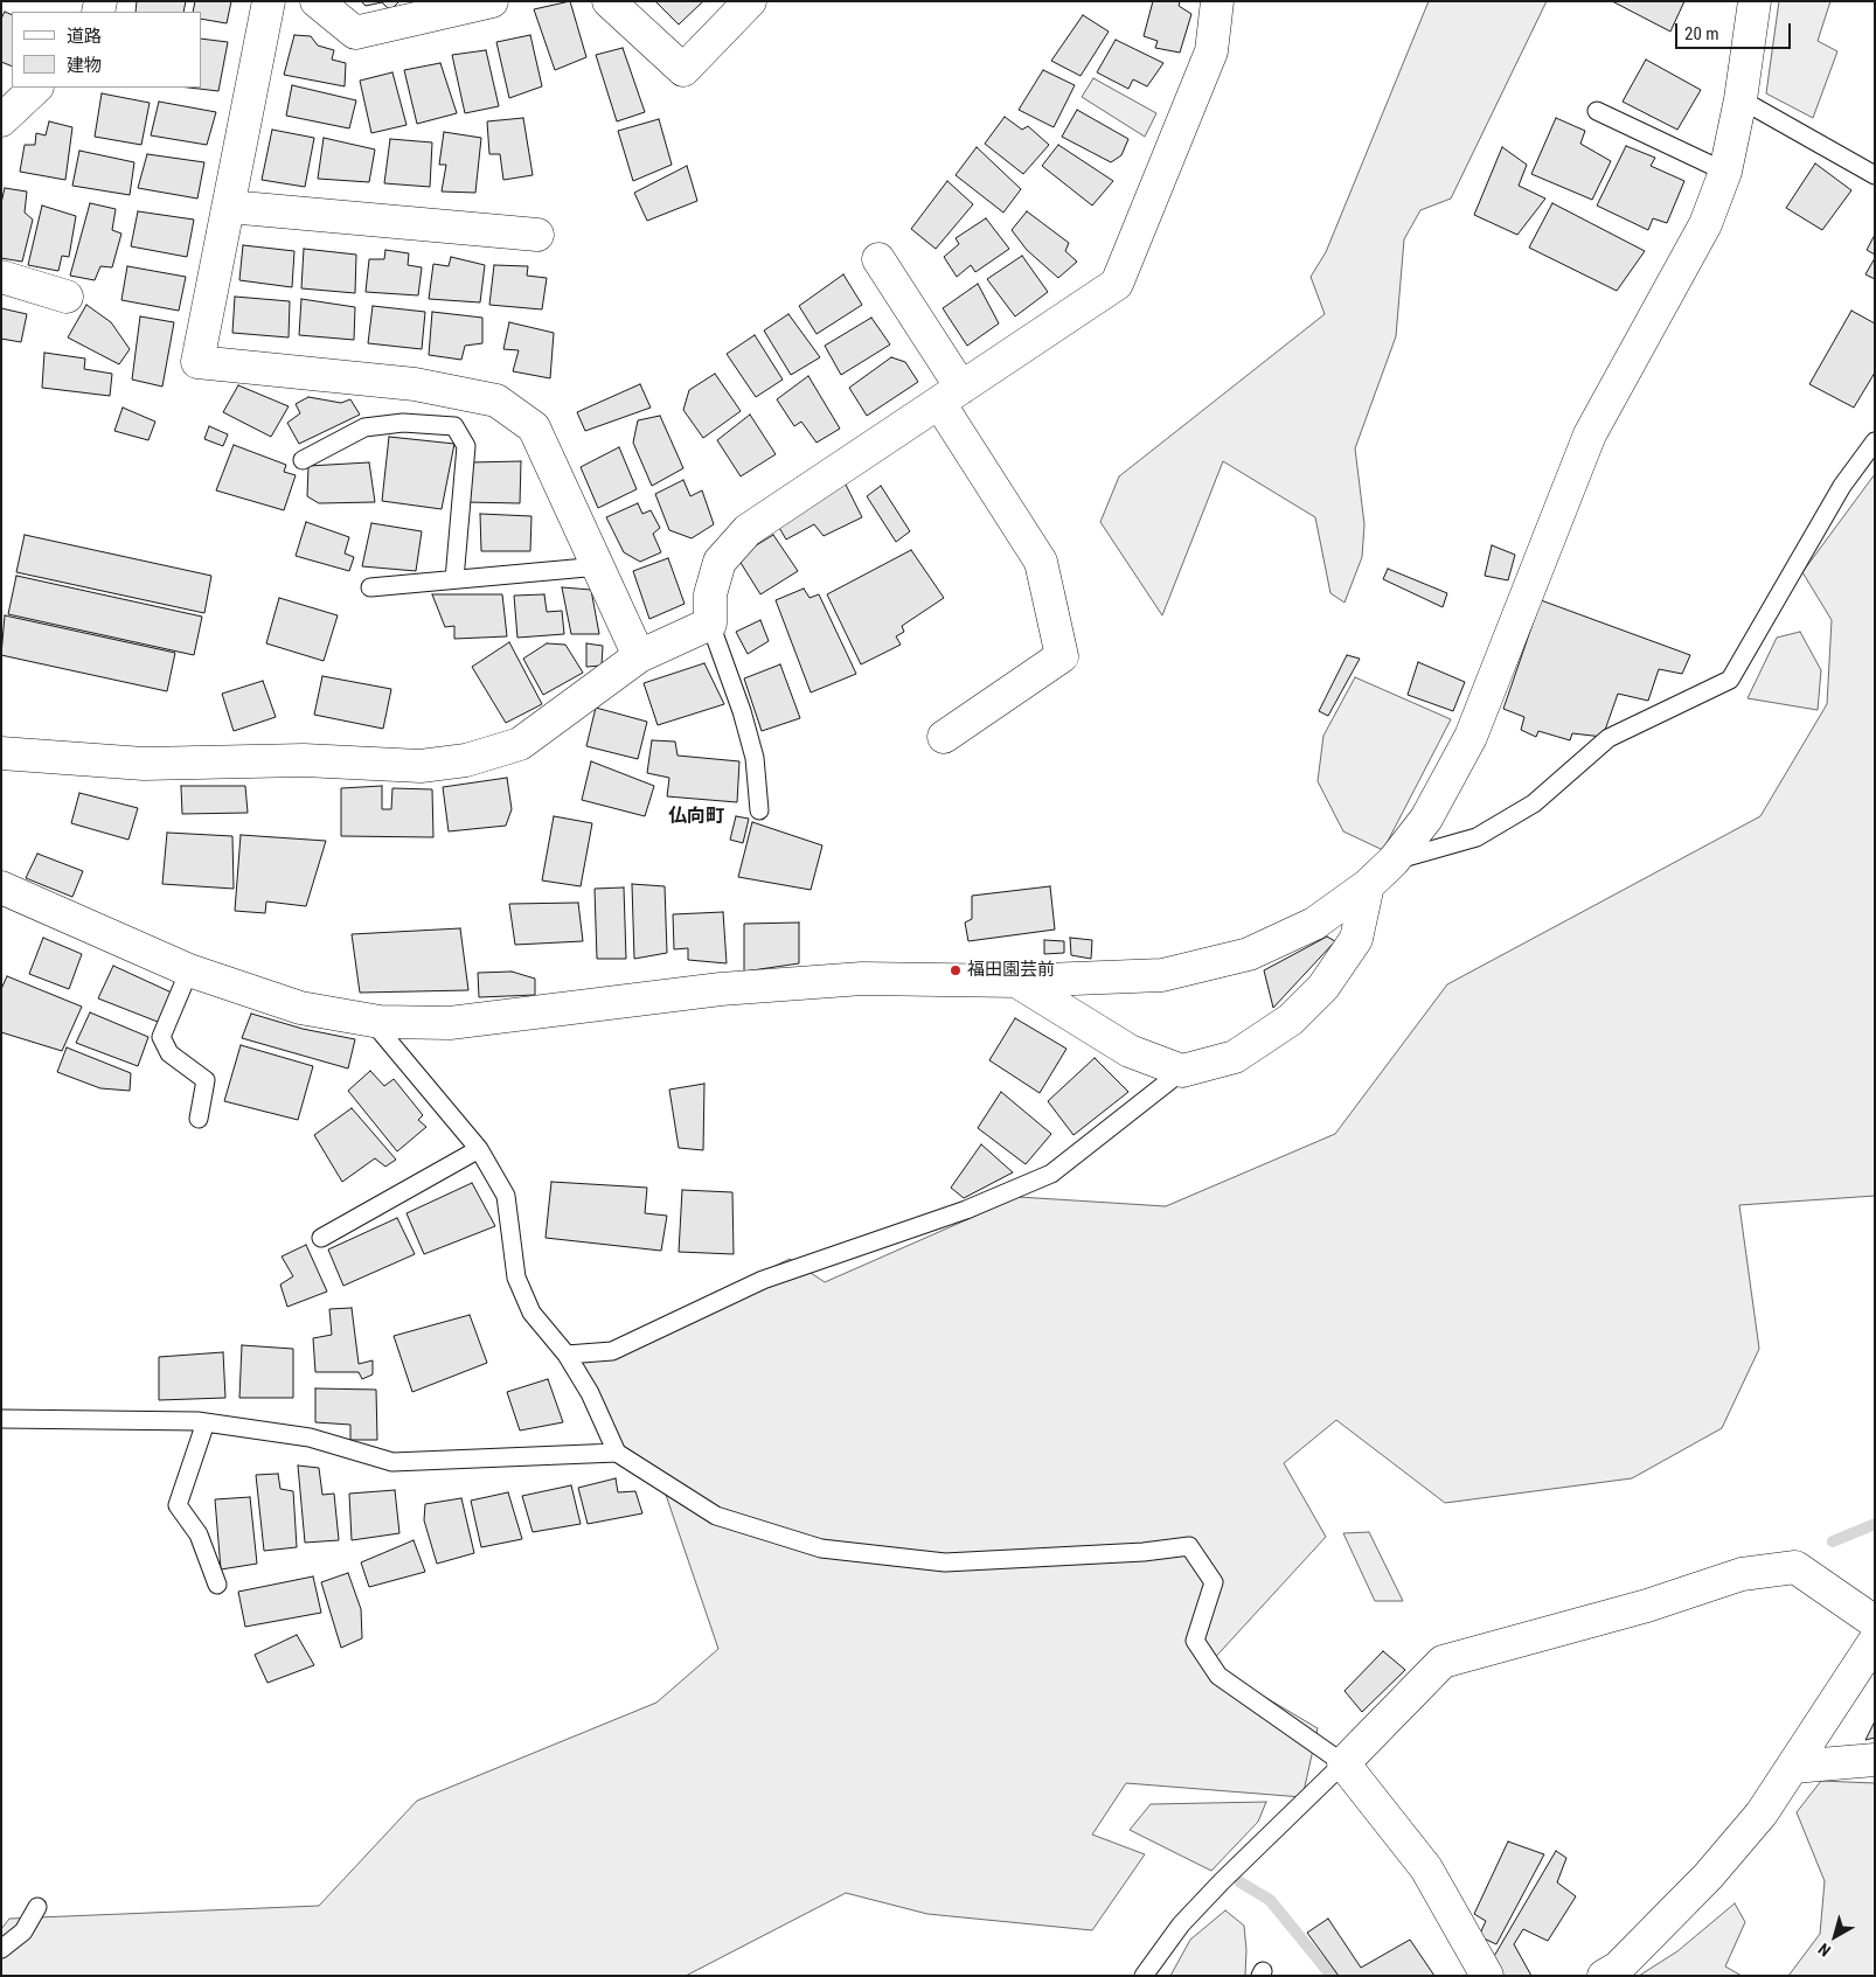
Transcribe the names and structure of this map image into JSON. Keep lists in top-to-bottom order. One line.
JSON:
{"districts":["仏向町"],"places":["福田園芸前"],"legend":["道路","建物"],"scale_bar":"20 m","north":"bottom left"}
